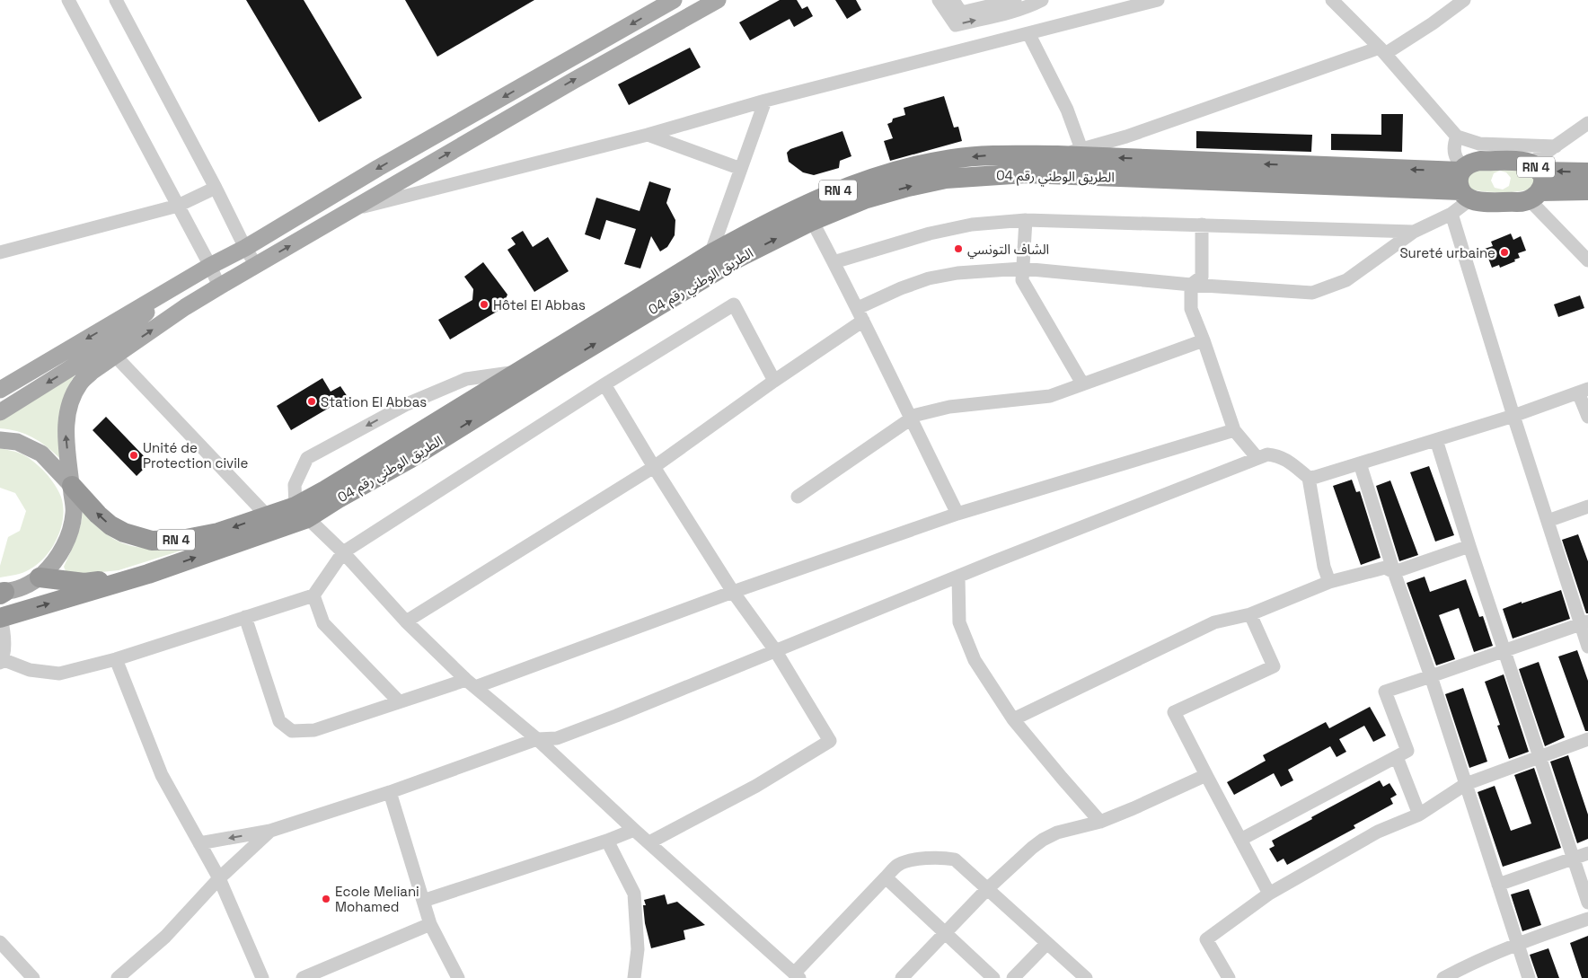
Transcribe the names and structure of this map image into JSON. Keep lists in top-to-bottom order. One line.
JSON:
{"streets":{"highway":["RN 4","الطريق الوطني رقم 04"]},"crossings":[["RN 4","الطريق الوطني رقم 04"]],"places":["الشاف التونسي","Sureté urbaine","Hôtel El Abbas","Station El Abbas","Unité de Protection civile","Ecole Meliani Mohamed"]}
